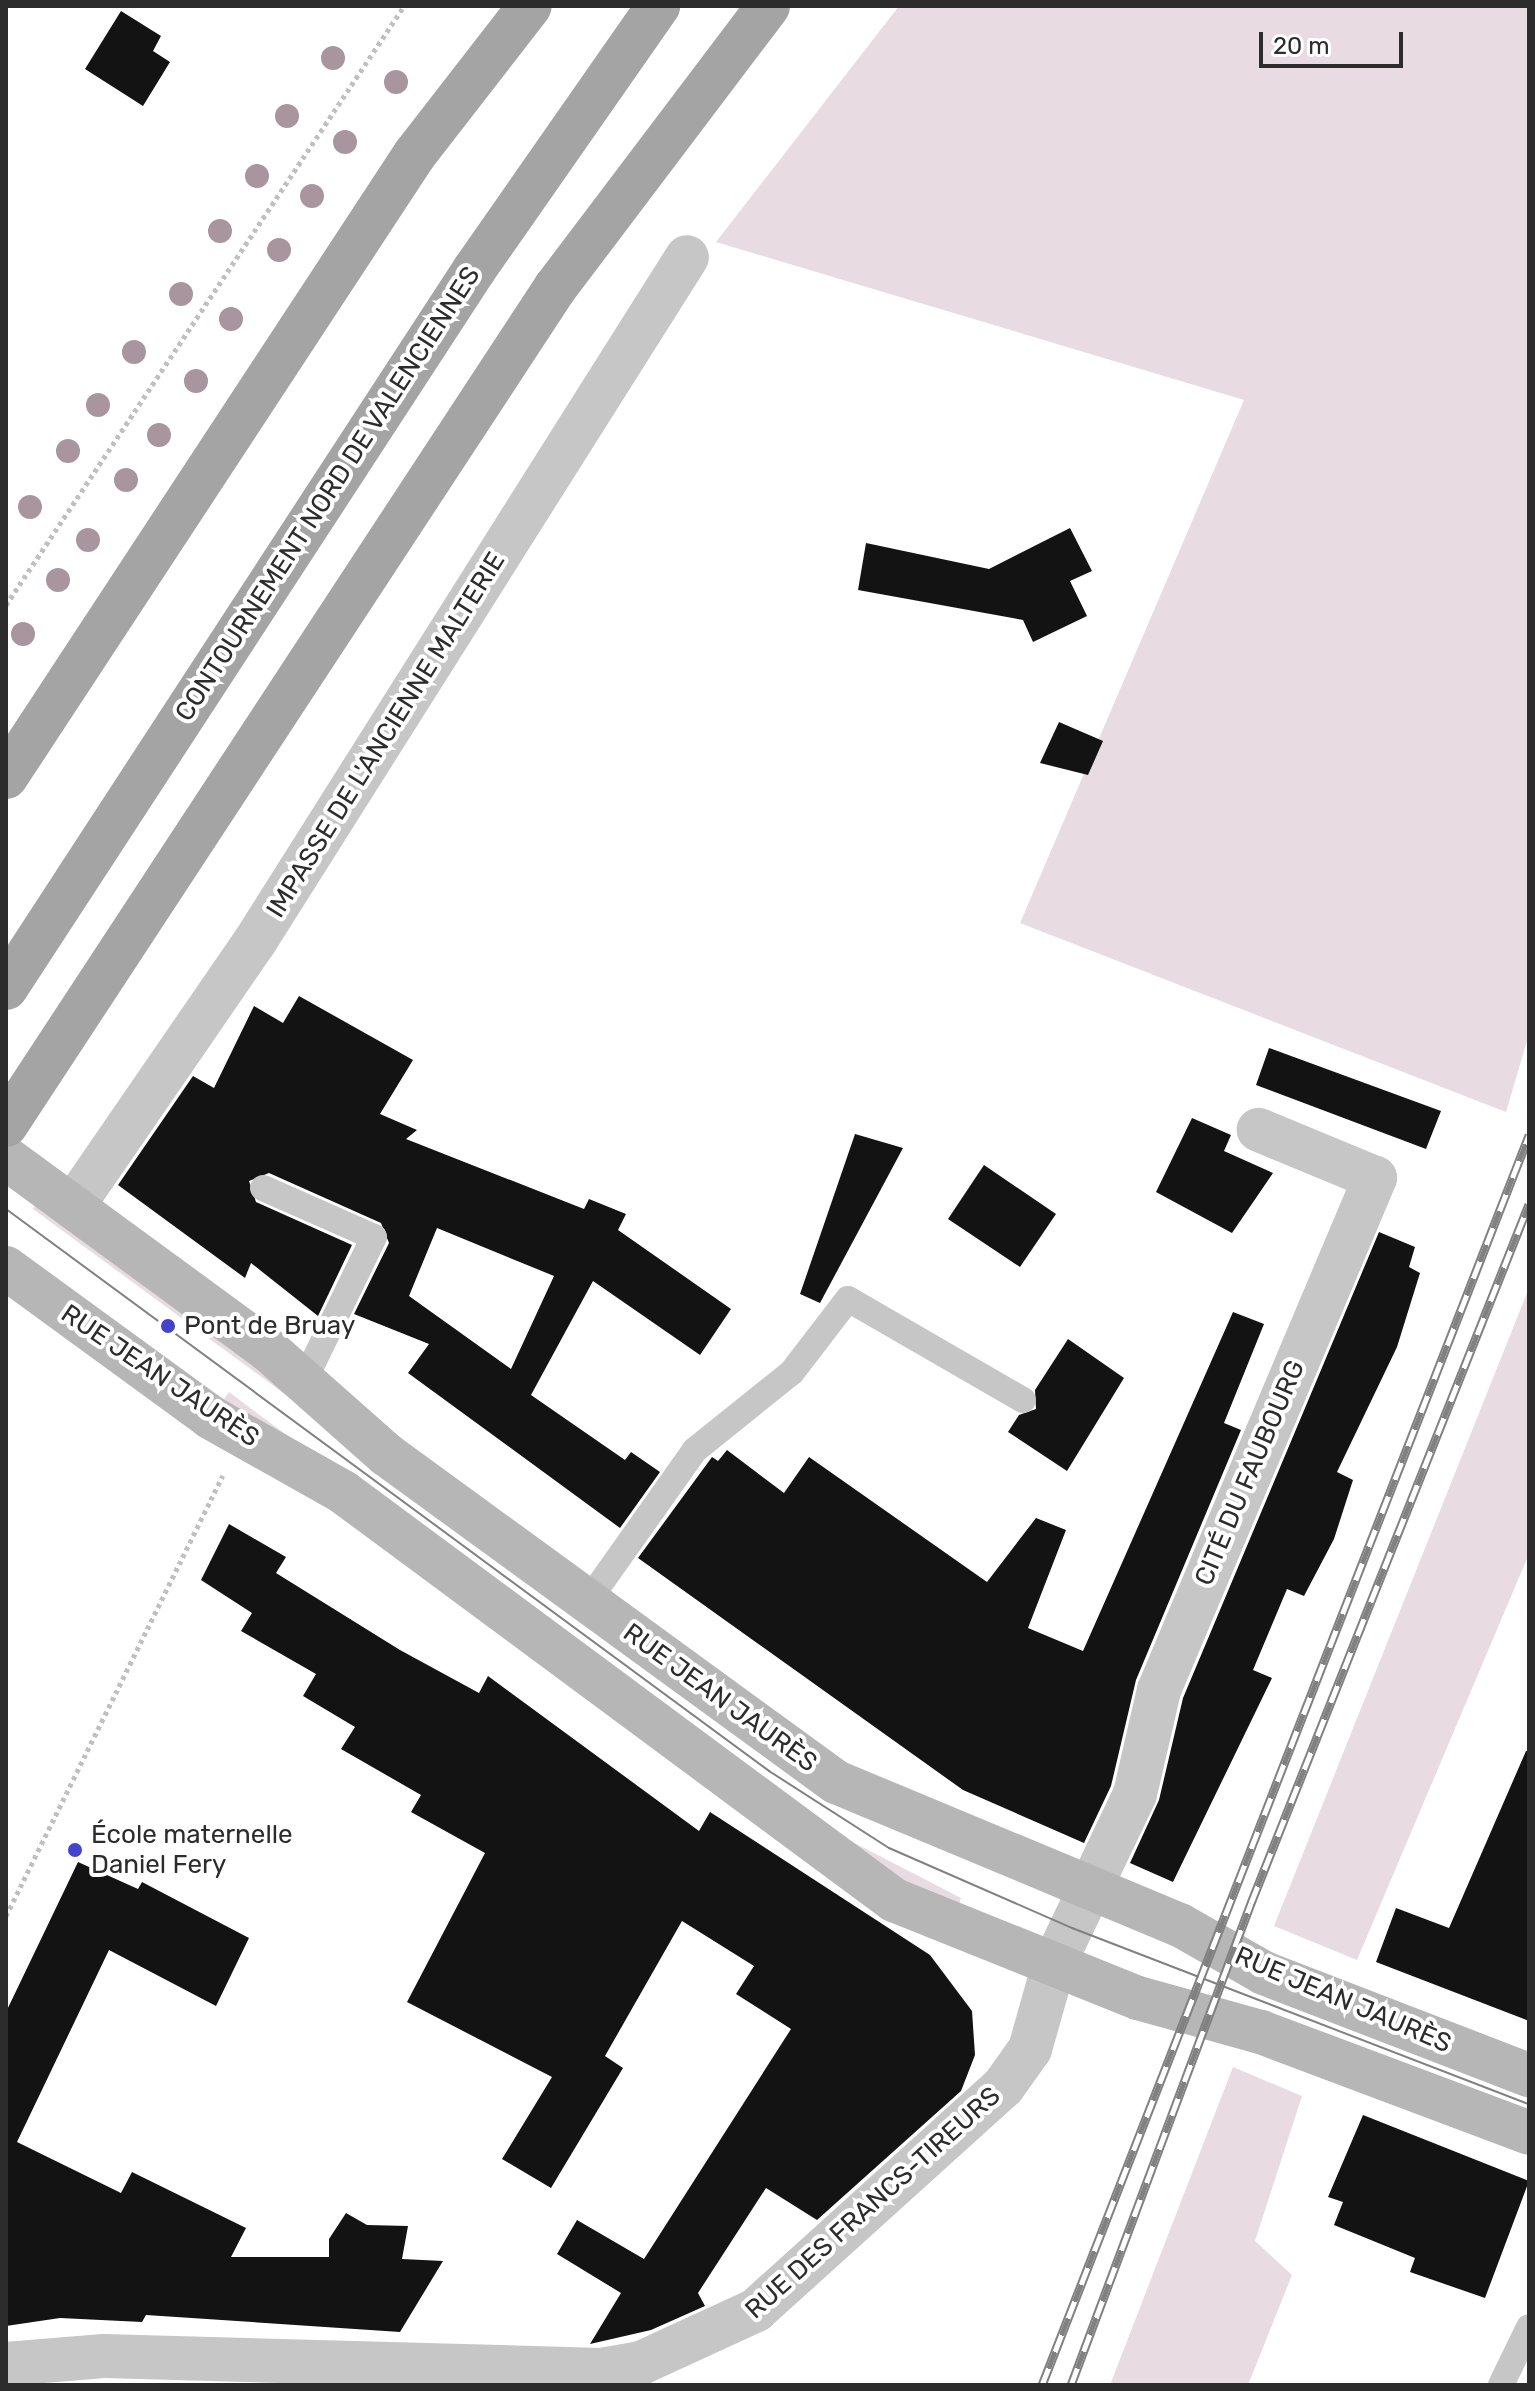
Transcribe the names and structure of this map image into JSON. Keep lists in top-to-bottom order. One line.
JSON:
{"streets":{"main road":["CONTOURNEMENT NORD DE VALENCIENNES","RUE JEAN JAURÈS"],"street":["IMPASSE DE L'ANCIENNE MALTERIE","CITÉ DU FAUBOURG","RUE DES FRANCS-TIREURS"]},"crossings":[["IMPASSE DE L'ANCIENNE MALTERIE","RUE JEAN JAURÈS"],["RUE JEAN JAURÈS","CITÉ DU FAUBOURG"],["RUE JEAN JAURÈS","RUE DES FRANCS-TIREURS"],["CITÉ DU FAUBOURG","RUE DES FRANCS-TIREURS"]],"places":["Pont de Bruay","École maternelle Daniel Fery"],"scale_bar":"20 m"}
